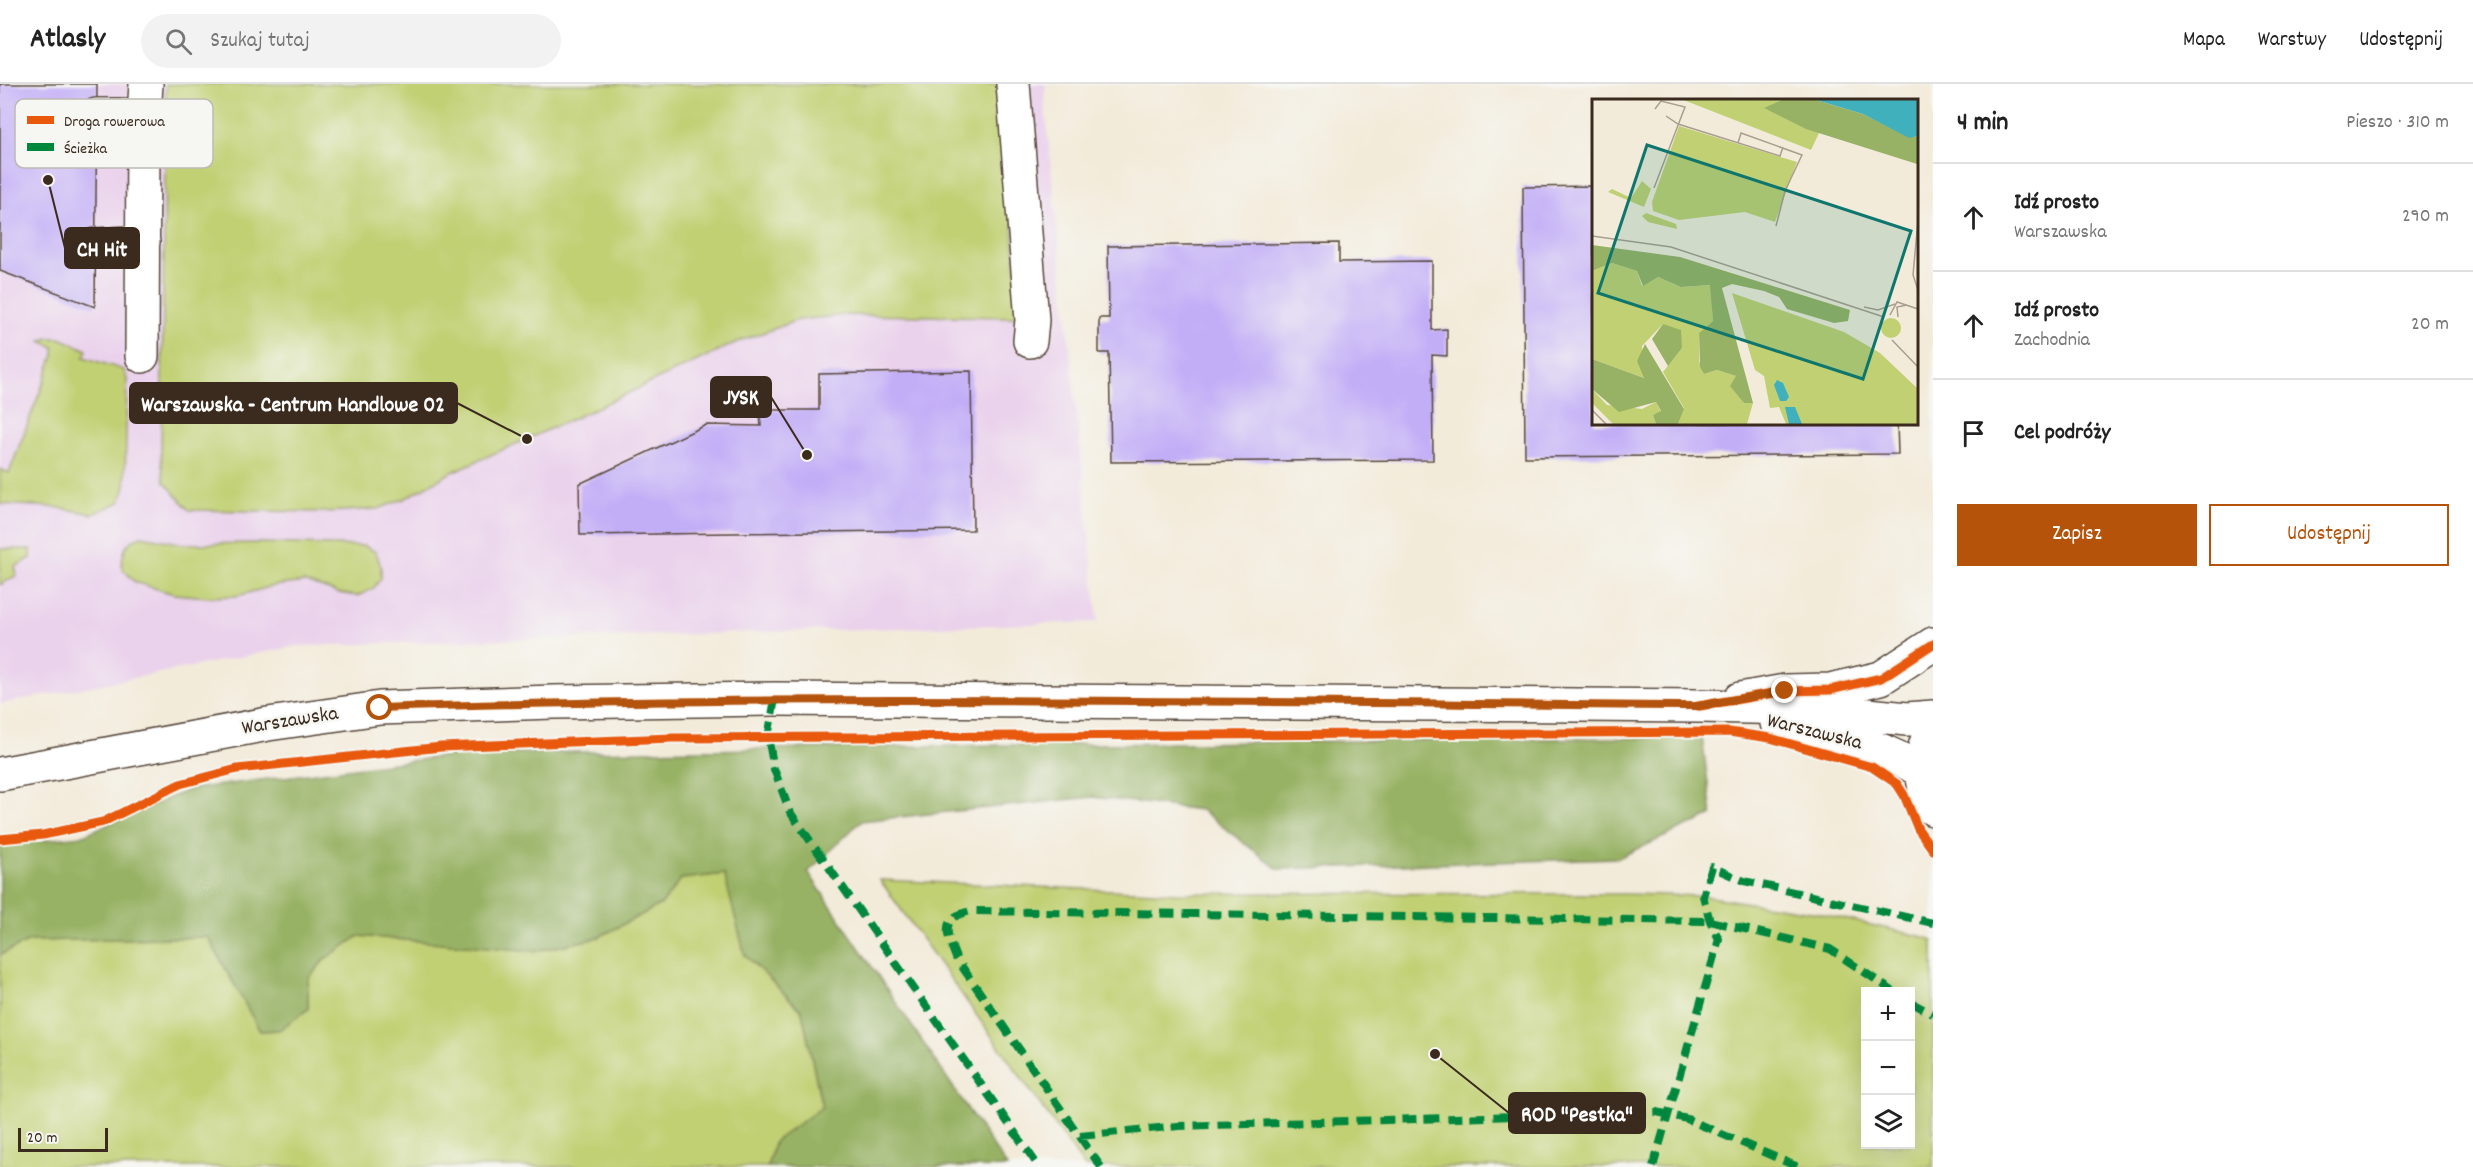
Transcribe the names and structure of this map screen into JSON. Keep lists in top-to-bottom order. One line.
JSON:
{"streets":{"main road":["Warszawska"]},"places":["CH Hit","Warszawska - Centrum Handlowe 02","JYSK","ROD \"Pestka\""],"legend":["Droga rowerowa","Ścieżka"],"scale_bar":"20 m","page":{"header":"Atlasly","search":"Szukaj tutaj","nav":["Mapa","Warstwy","Udostępnij"],"heading":["4 min","Pieszo · 310 m"],"list":[["Idź prosto","Warszawska","290 m"],["Idź prosto","Zachodnia","20 m"],"Cel podróży"],"buttons":["Zapisz","Udostępnij"],"map_buttons":["+","−"],"scale":"20 m"}}
